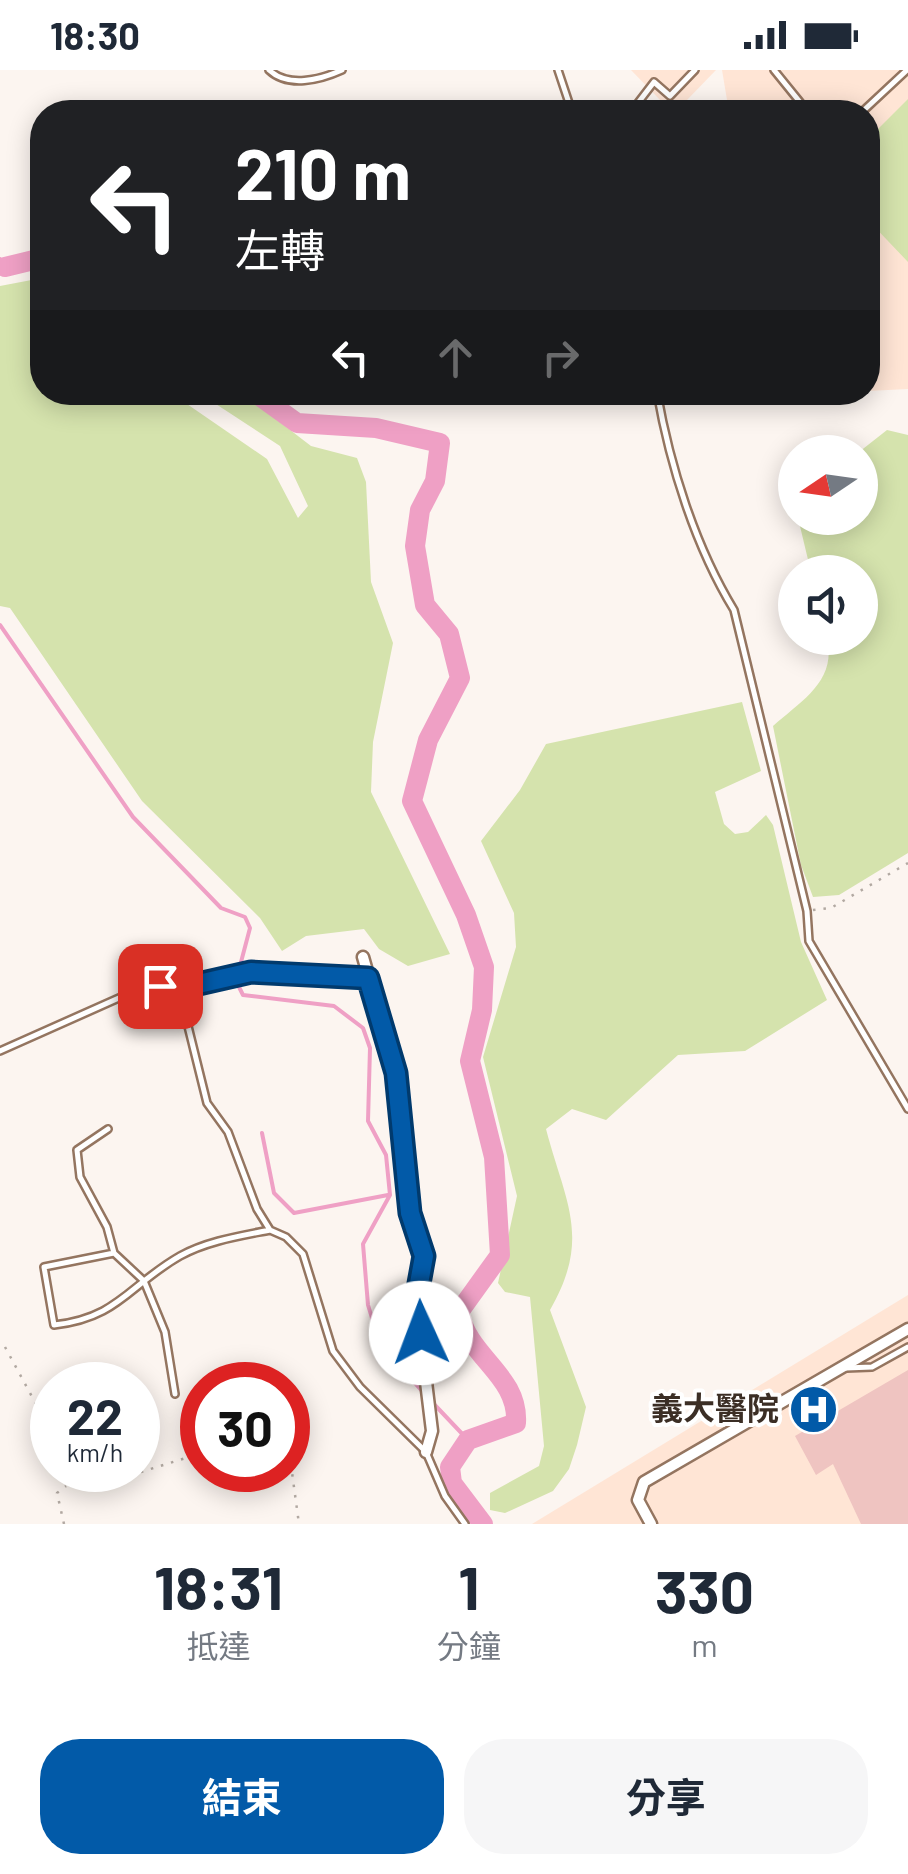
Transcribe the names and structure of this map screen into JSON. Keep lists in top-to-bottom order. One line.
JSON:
{"places":{"hospital":["義大醫院"]},"north":"left","page":{"status":"18:30","turn":["210 m","左轉"],"speed":"22 km/h","limit":"30","eta":["18:31","抵達","1","分鐘","330","m"],"buttons":["結束","分享"]}}
